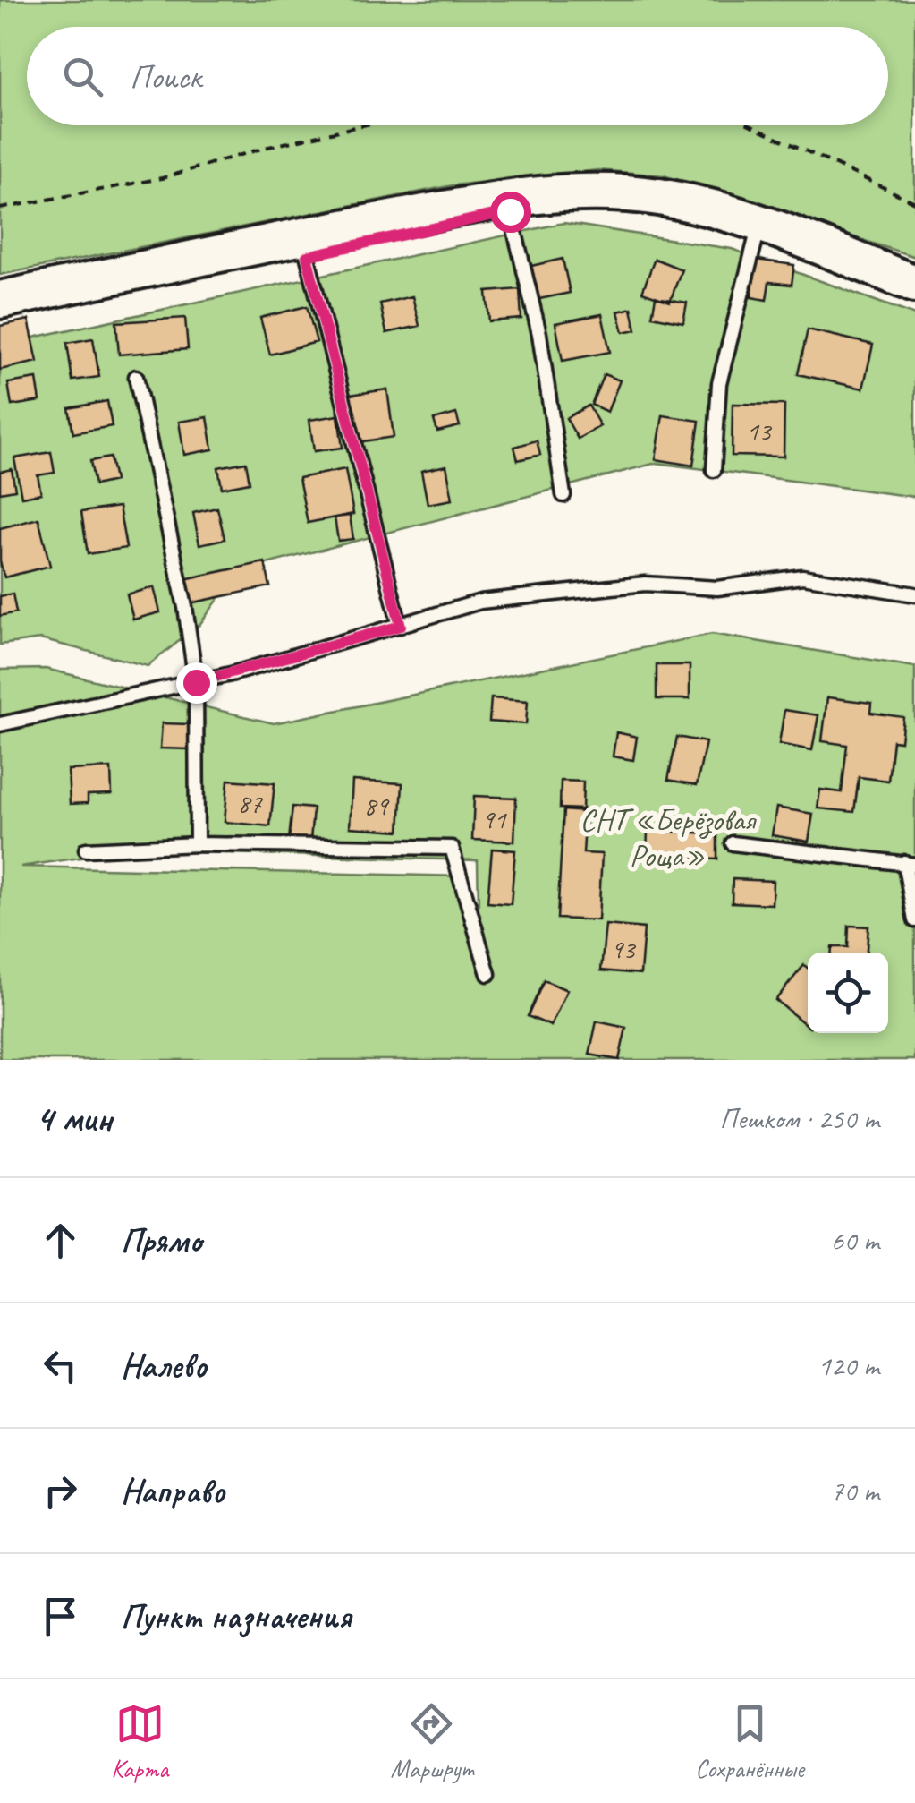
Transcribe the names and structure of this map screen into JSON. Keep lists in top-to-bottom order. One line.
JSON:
{"parks":["СНТ «Берёзовая Роща»"],"house_numbers":["13","87","89","91","93"],"page":{"search":"Поиск","heading":["4 мин","Пешком · 250 m"],"list":[["Прямо","60 m"],["Налево","120 m"],["Направо","70 m"],"Пункт назначения"],"nav":["Карта","Маршрут","Сохранённые"]}}
